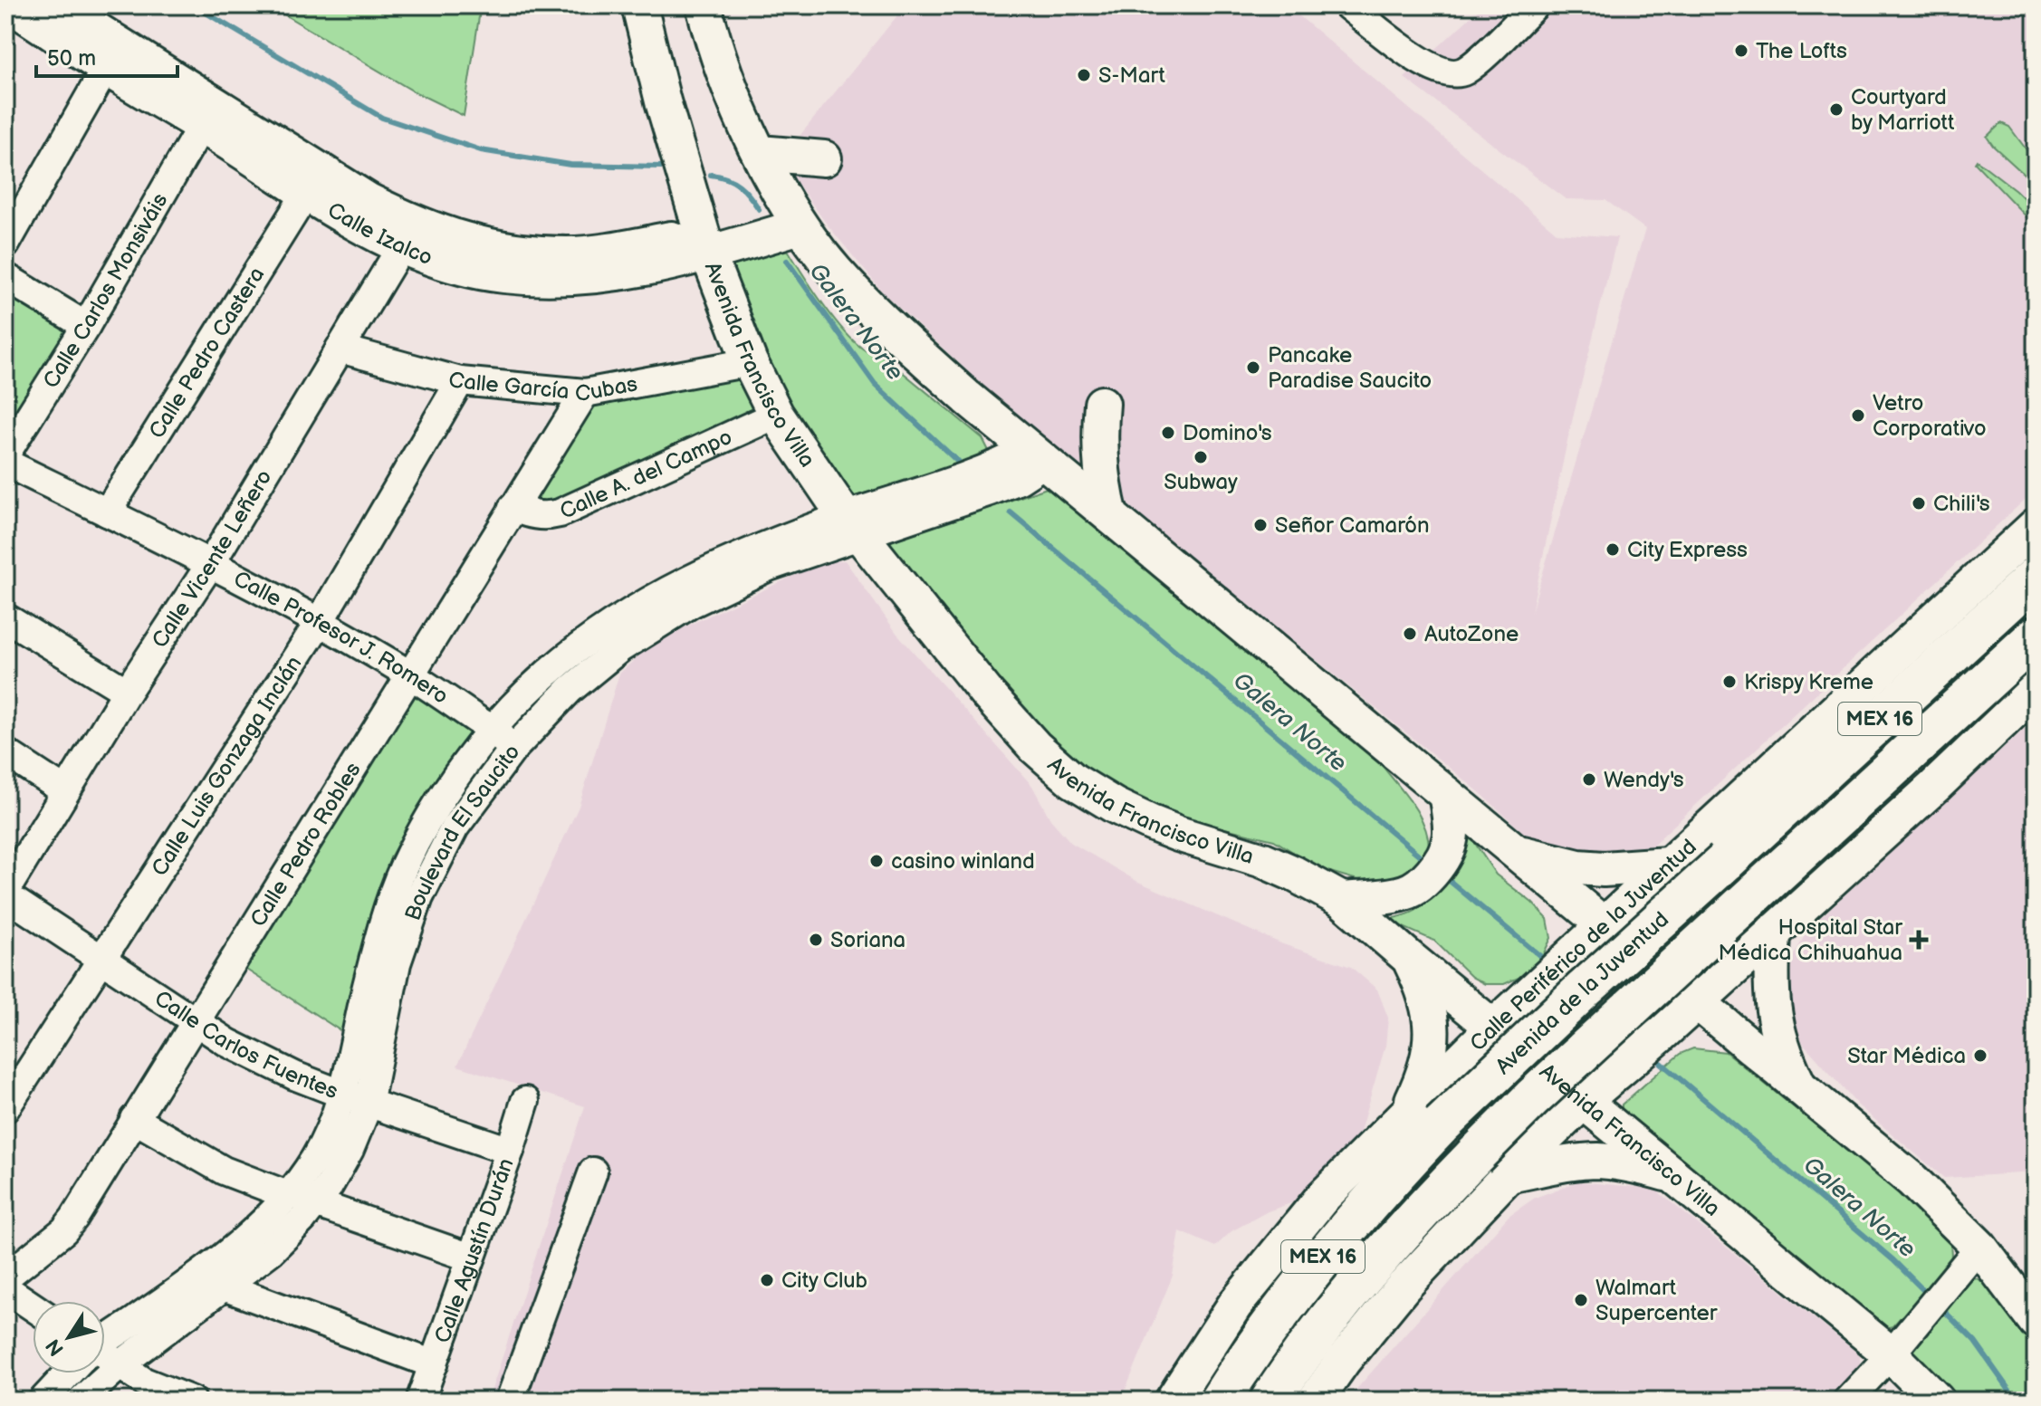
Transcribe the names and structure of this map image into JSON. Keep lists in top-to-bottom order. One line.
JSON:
{"streets":{"highway":["MEX 16","Avenida de la Juventud"],"main road":["Calle Izalco","Avenida Francisco Villa","Calle Periférico de la Juventud"],"street":["Calle Carlos Monsiváis","Calle Pedro Castera","Calle García Cubas","Calle A. del Campo","Calle Vicente Leñero","Calle Profesor J. Romero","Calle Luis Gonzaga Inclán","Boulevard El Saucito","Calle Pedro Robles","Calle Carlos Fuentes","Calle Agustín Durán"]},"crossings":[["Calle Izalco","Calle Carlos Monsiváis"],["Calle Izalco","Calle Pedro Castera"],["Calle Izalco","Avenida Francisco Villa"],["Calle Izalco","Calle Vicente Leñero"],["Calle Pedro Castera","Calle Profesor J. Romero"],["Avenida Francisco Villa","Calle García Cubas"],["Avenida Francisco Villa","Calle A. del Campo"],["Avenida Francisco Villa","Boulevard El Saucito"],["Avenida Francisco Villa","Calle Periférico de la Juventud"],["Calle García Cubas","Calle Vicente Leñero"],["Calle García Cubas","Calle Luis Gonzaga Inclán"],["Calle García Cubas","Calle Pedro Robles"],["Calle A. del Campo","Calle Pedro Robles"],["Calle Vicente Leñero","Calle Profesor J. Romero"],["Calle Vicente Leñero","Calle Carlos Fuentes"],["Calle Profesor J. Romero","Calle Luis Gonzaga Inclán"],["Calle Profesor J. Romero","Boulevard El Saucito"],["Calle Profesor J. Romero","Calle Pedro Robles"],["MEX 16","Calle Periférico de la Juventud"],["MEX 16","Avenida de la Juventud"],["Calle Luis Gonzaga Inclán","Calle Carlos Fuentes"],["Boulevard El Saucito","Calle Carlos Fuentes"],["Calle Pedro Robles","Calle Carlos Fuentes"],["Calle Periférico de la Juventud","Avenida de la Juventud"],["Calle Carlos Fuentes","Calle Agustín Durán"]],"water":["Galera Norte"],"places":{"other":["The Lofts","S-Mart","Courtyard by Marriott","Pancake Paradise Saucito","Vetro Corporativo","Domino's","Subway","Chili's","Señor Camarón","City Express","AutoZone","Krispy Kreme","Wendy's","casino winland","Soriana","Star Médica","City Club","Walmart Supercenter"],"health":["Hospital Star Médica Chihuahua"]},"scale_bar":"50 m","north":"bottom left"}
